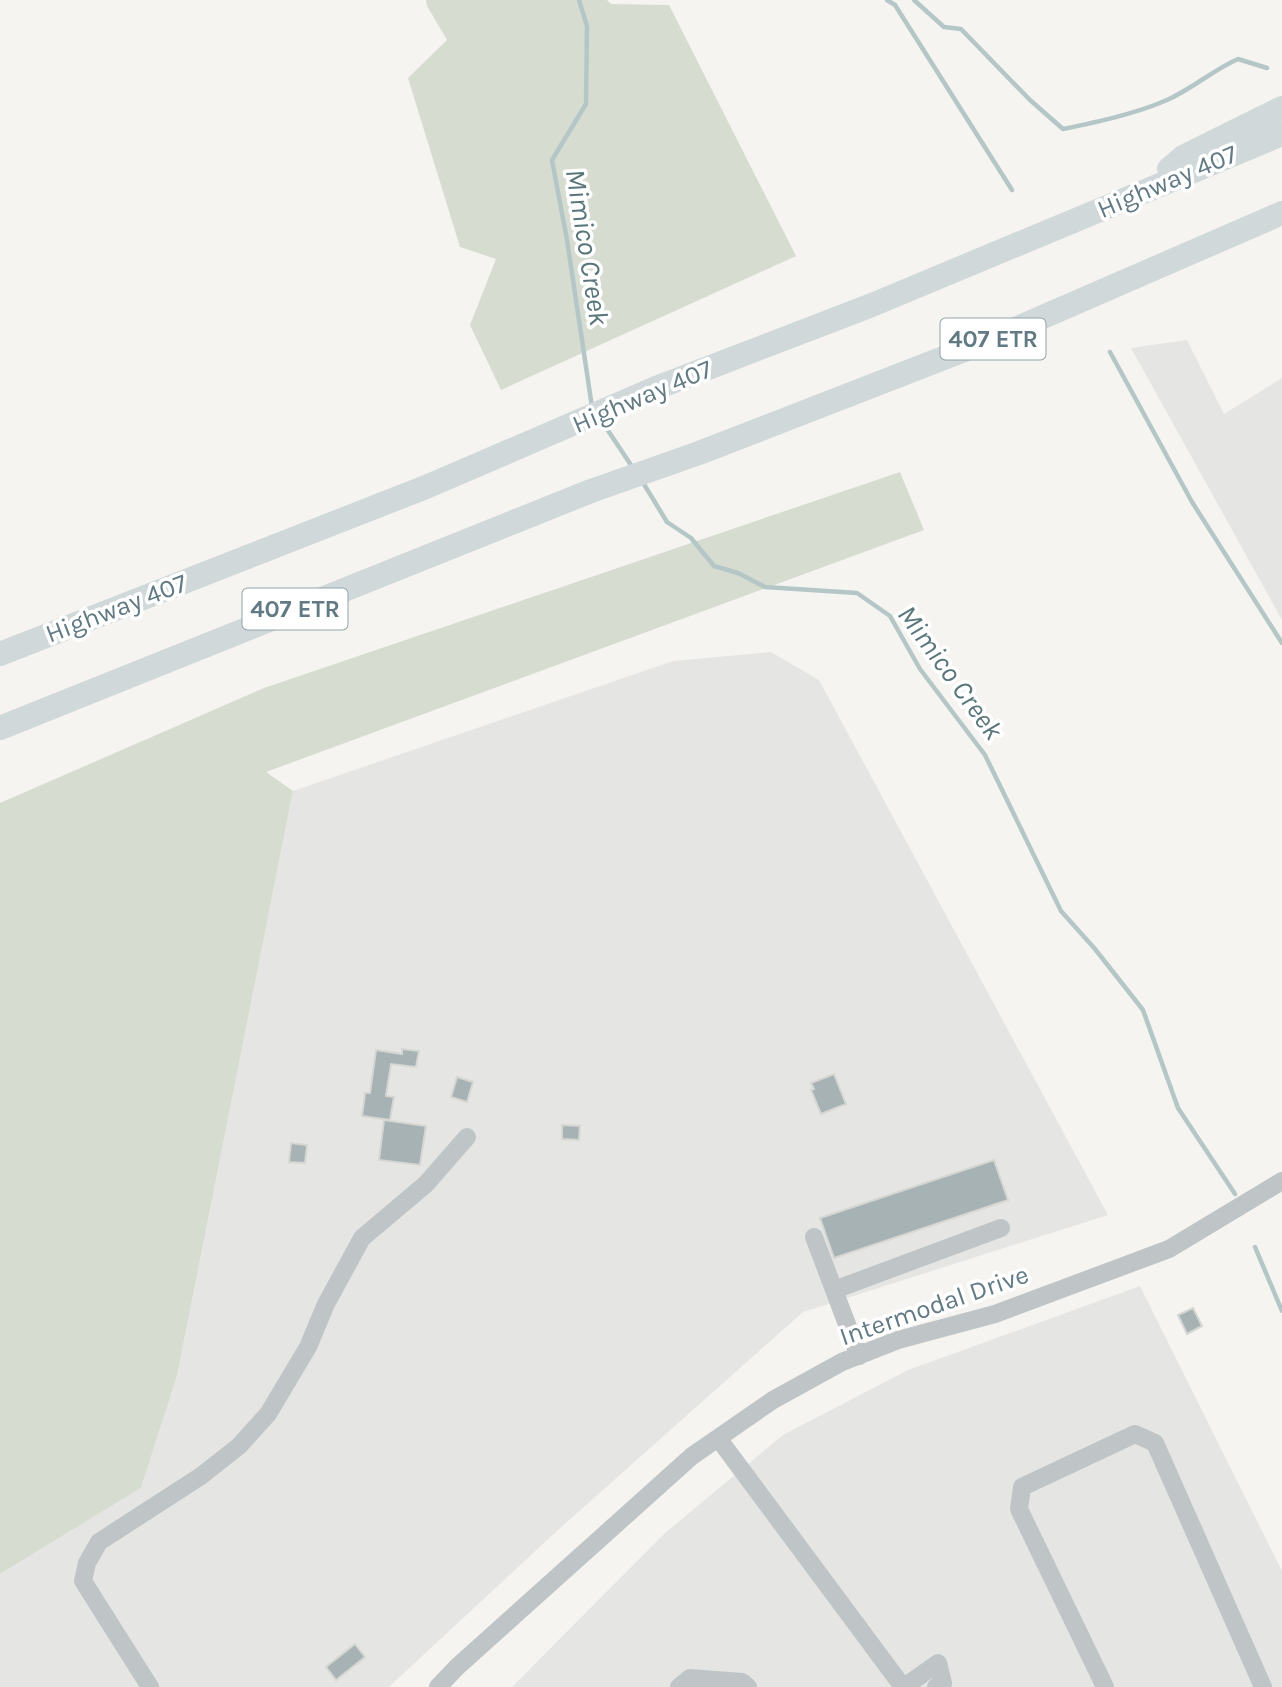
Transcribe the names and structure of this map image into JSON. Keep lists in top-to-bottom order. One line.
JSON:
{"streets":{"highway":["Highway 407","407 ETR"],"street":["Intermodal Drive"]},"water":["Mimico Creek"]}
